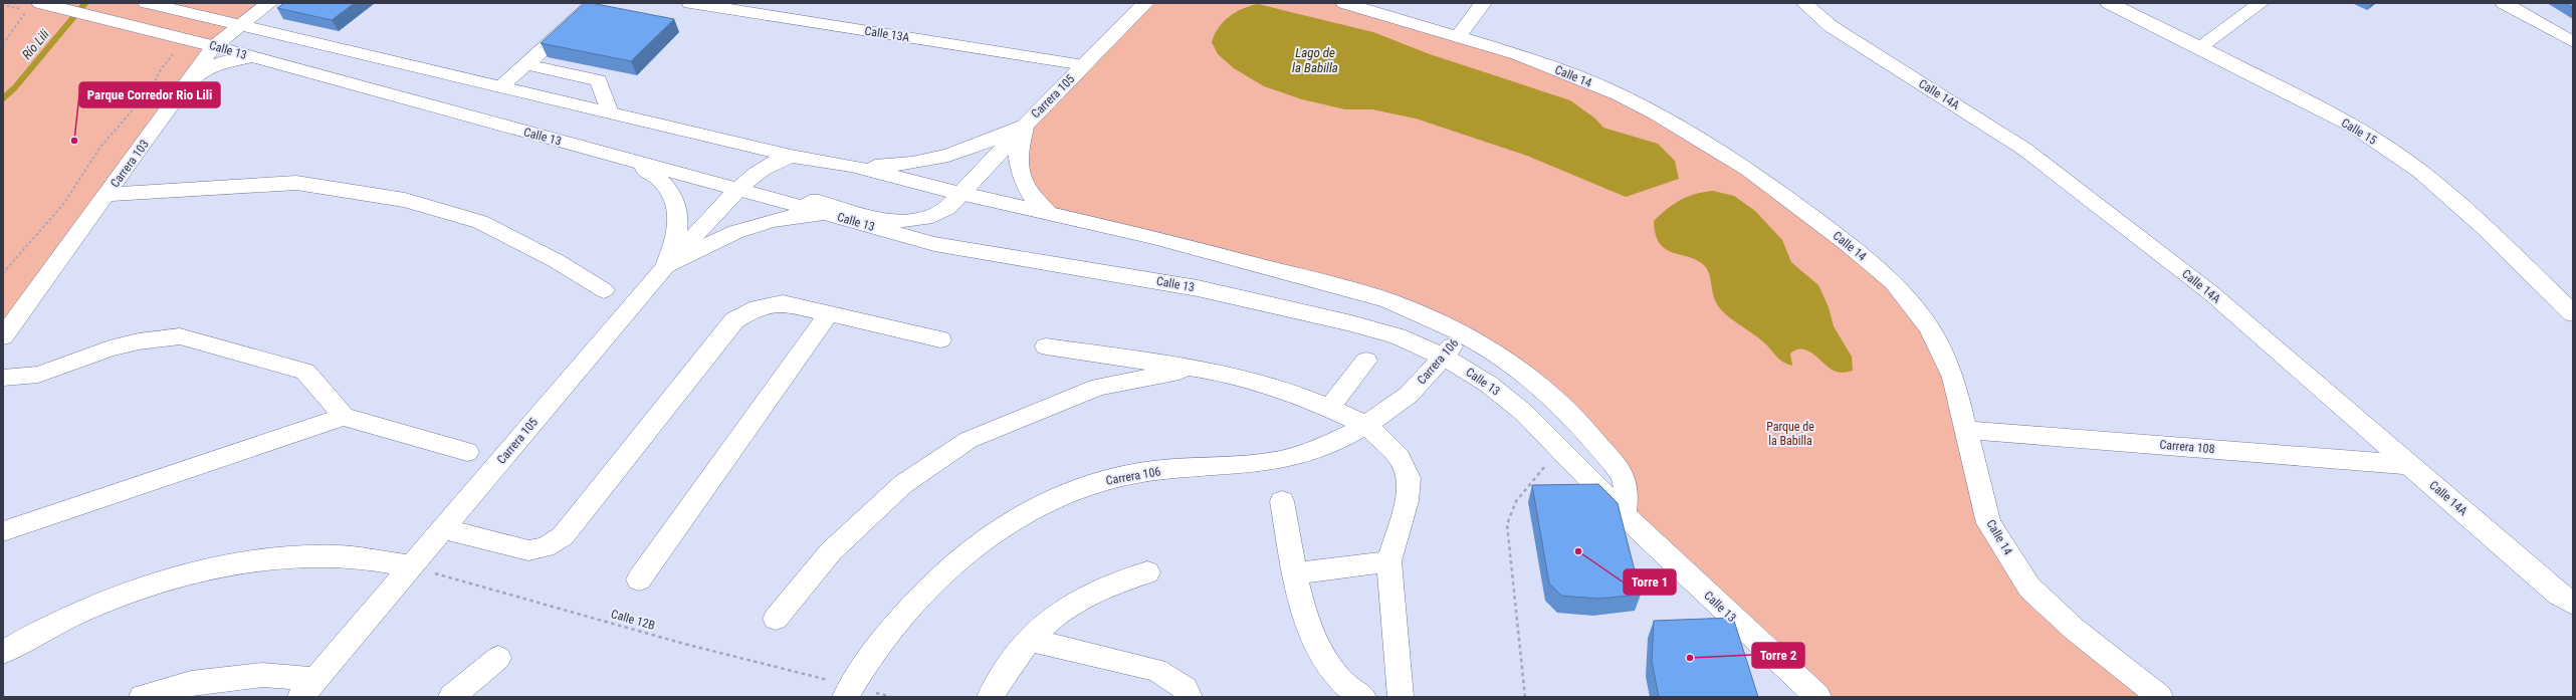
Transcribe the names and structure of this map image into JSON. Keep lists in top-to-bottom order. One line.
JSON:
{"streets":{"street":["Calle 13A","Calle 13","Calle 14","Calle 14A","Carrera 105","Calle 15","Carrera 103","Carrera 106","Carrera 108"],"path":["Calle 12B"]},"crossings":[["Calle 13A","Carrera 105"],["Calle 13","Carrera 105"],["Calle 13","Carrera 103"],["Calle 13","Carrera 106"],["Calle 14","Carrera 108"],["Calle 14A","Carrera 108"],["Carrera 105","Calle 12B"],["Carrera 106","Calle 12B"]],"water":["Río Lili","Lago de la Babilla"],"parks":["Parque de la Babilla"],"places":["Parque Corredor Rio Lili","Torre 1","Torre 2"]}
